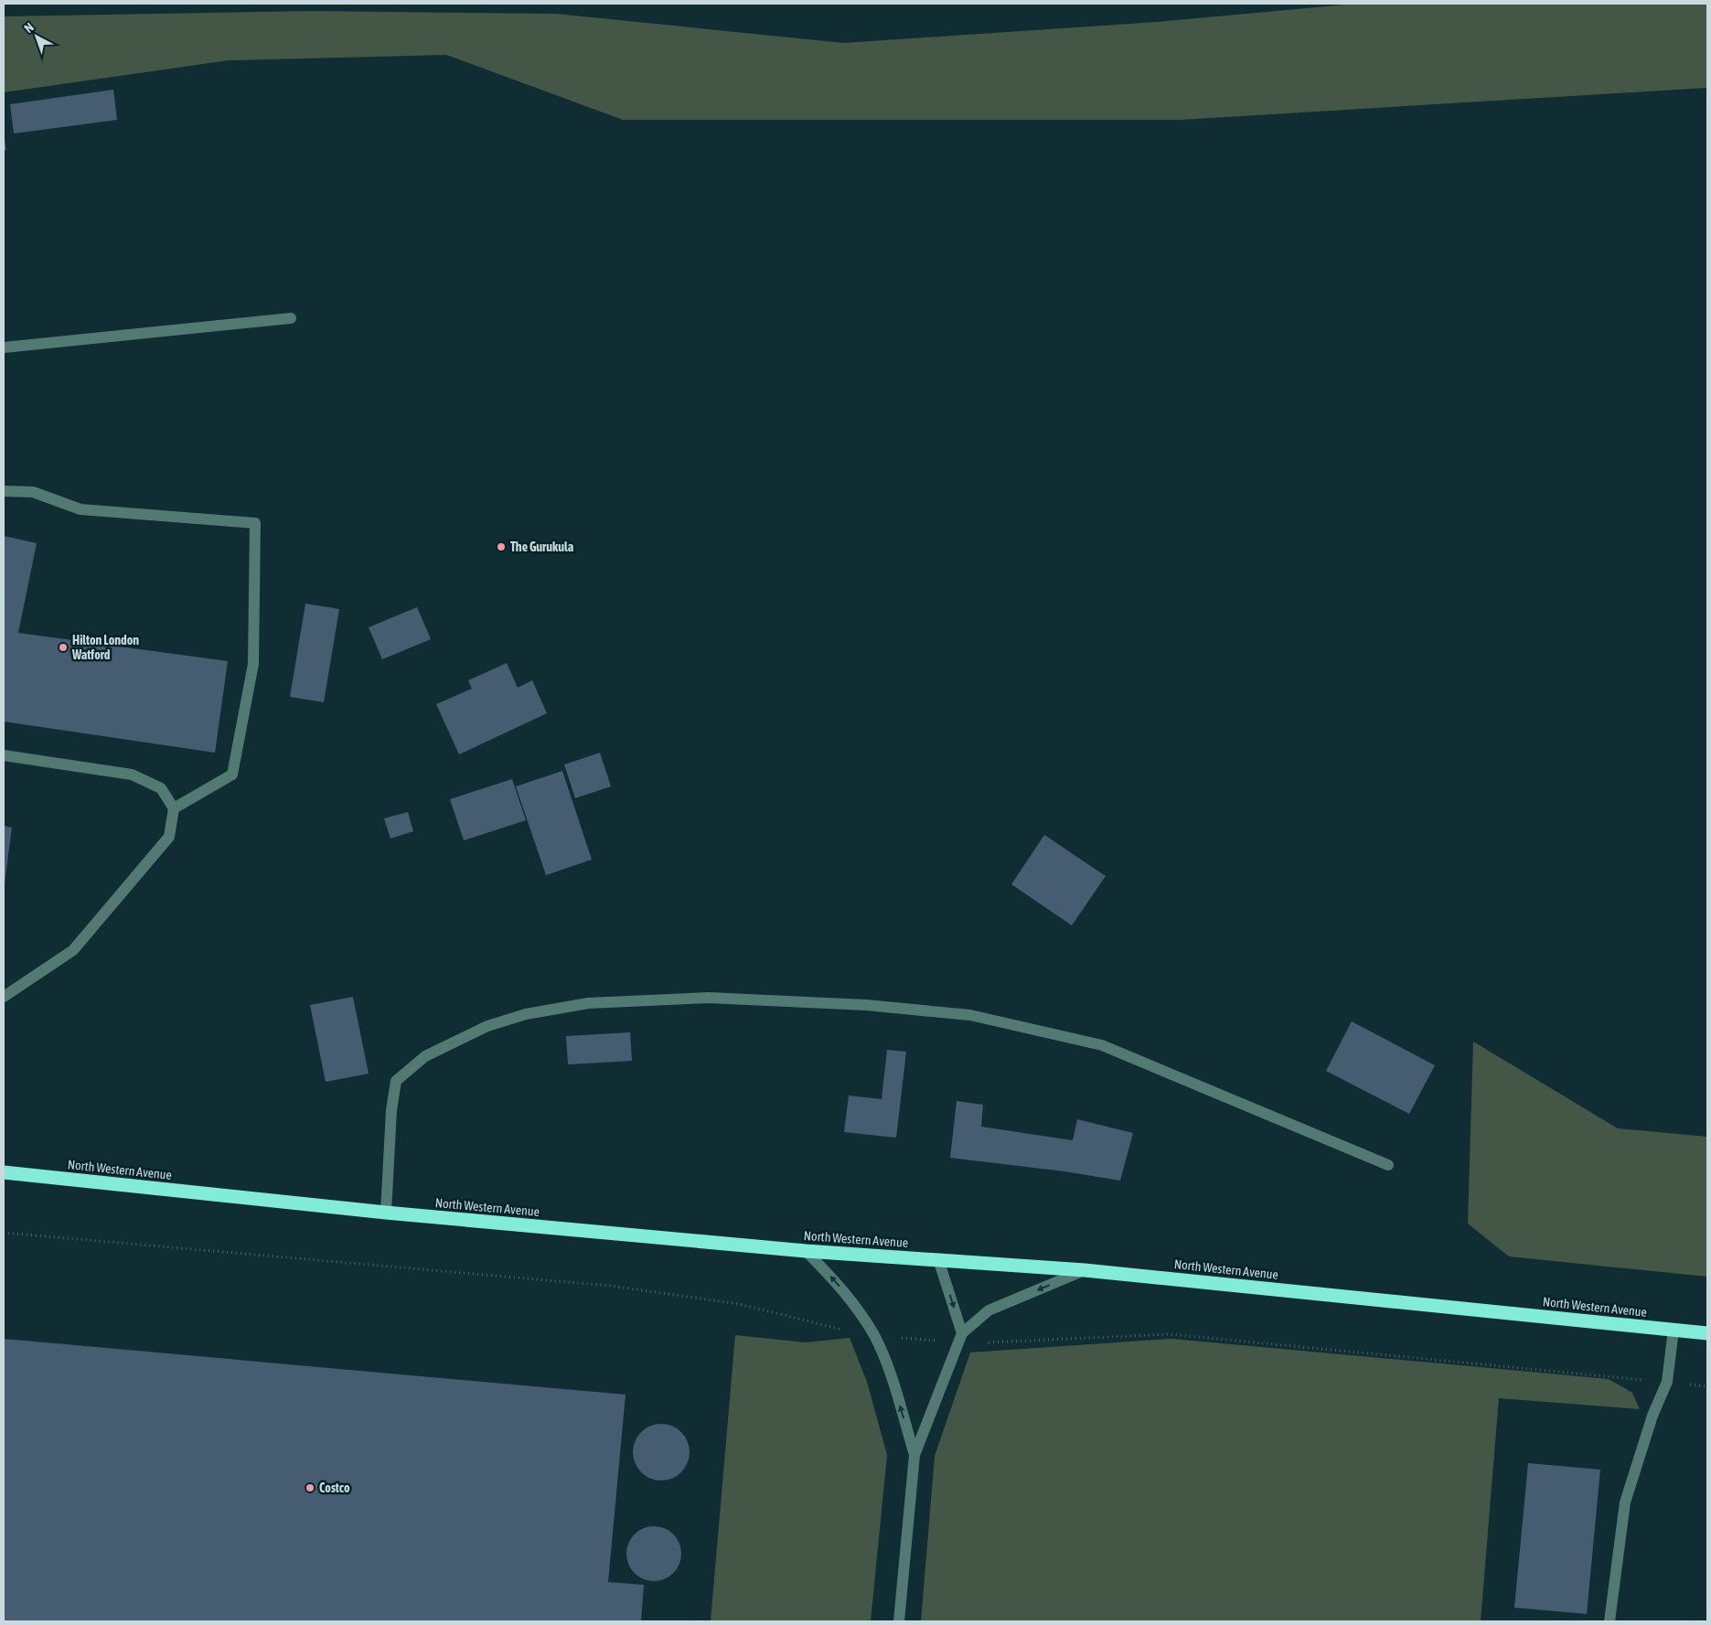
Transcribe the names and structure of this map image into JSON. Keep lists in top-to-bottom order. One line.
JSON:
{"streets":{"highway":["North Western Avenue"]},"places":["The Gurukula","Hilton London Watford","Costco"],"north":"top left"}
